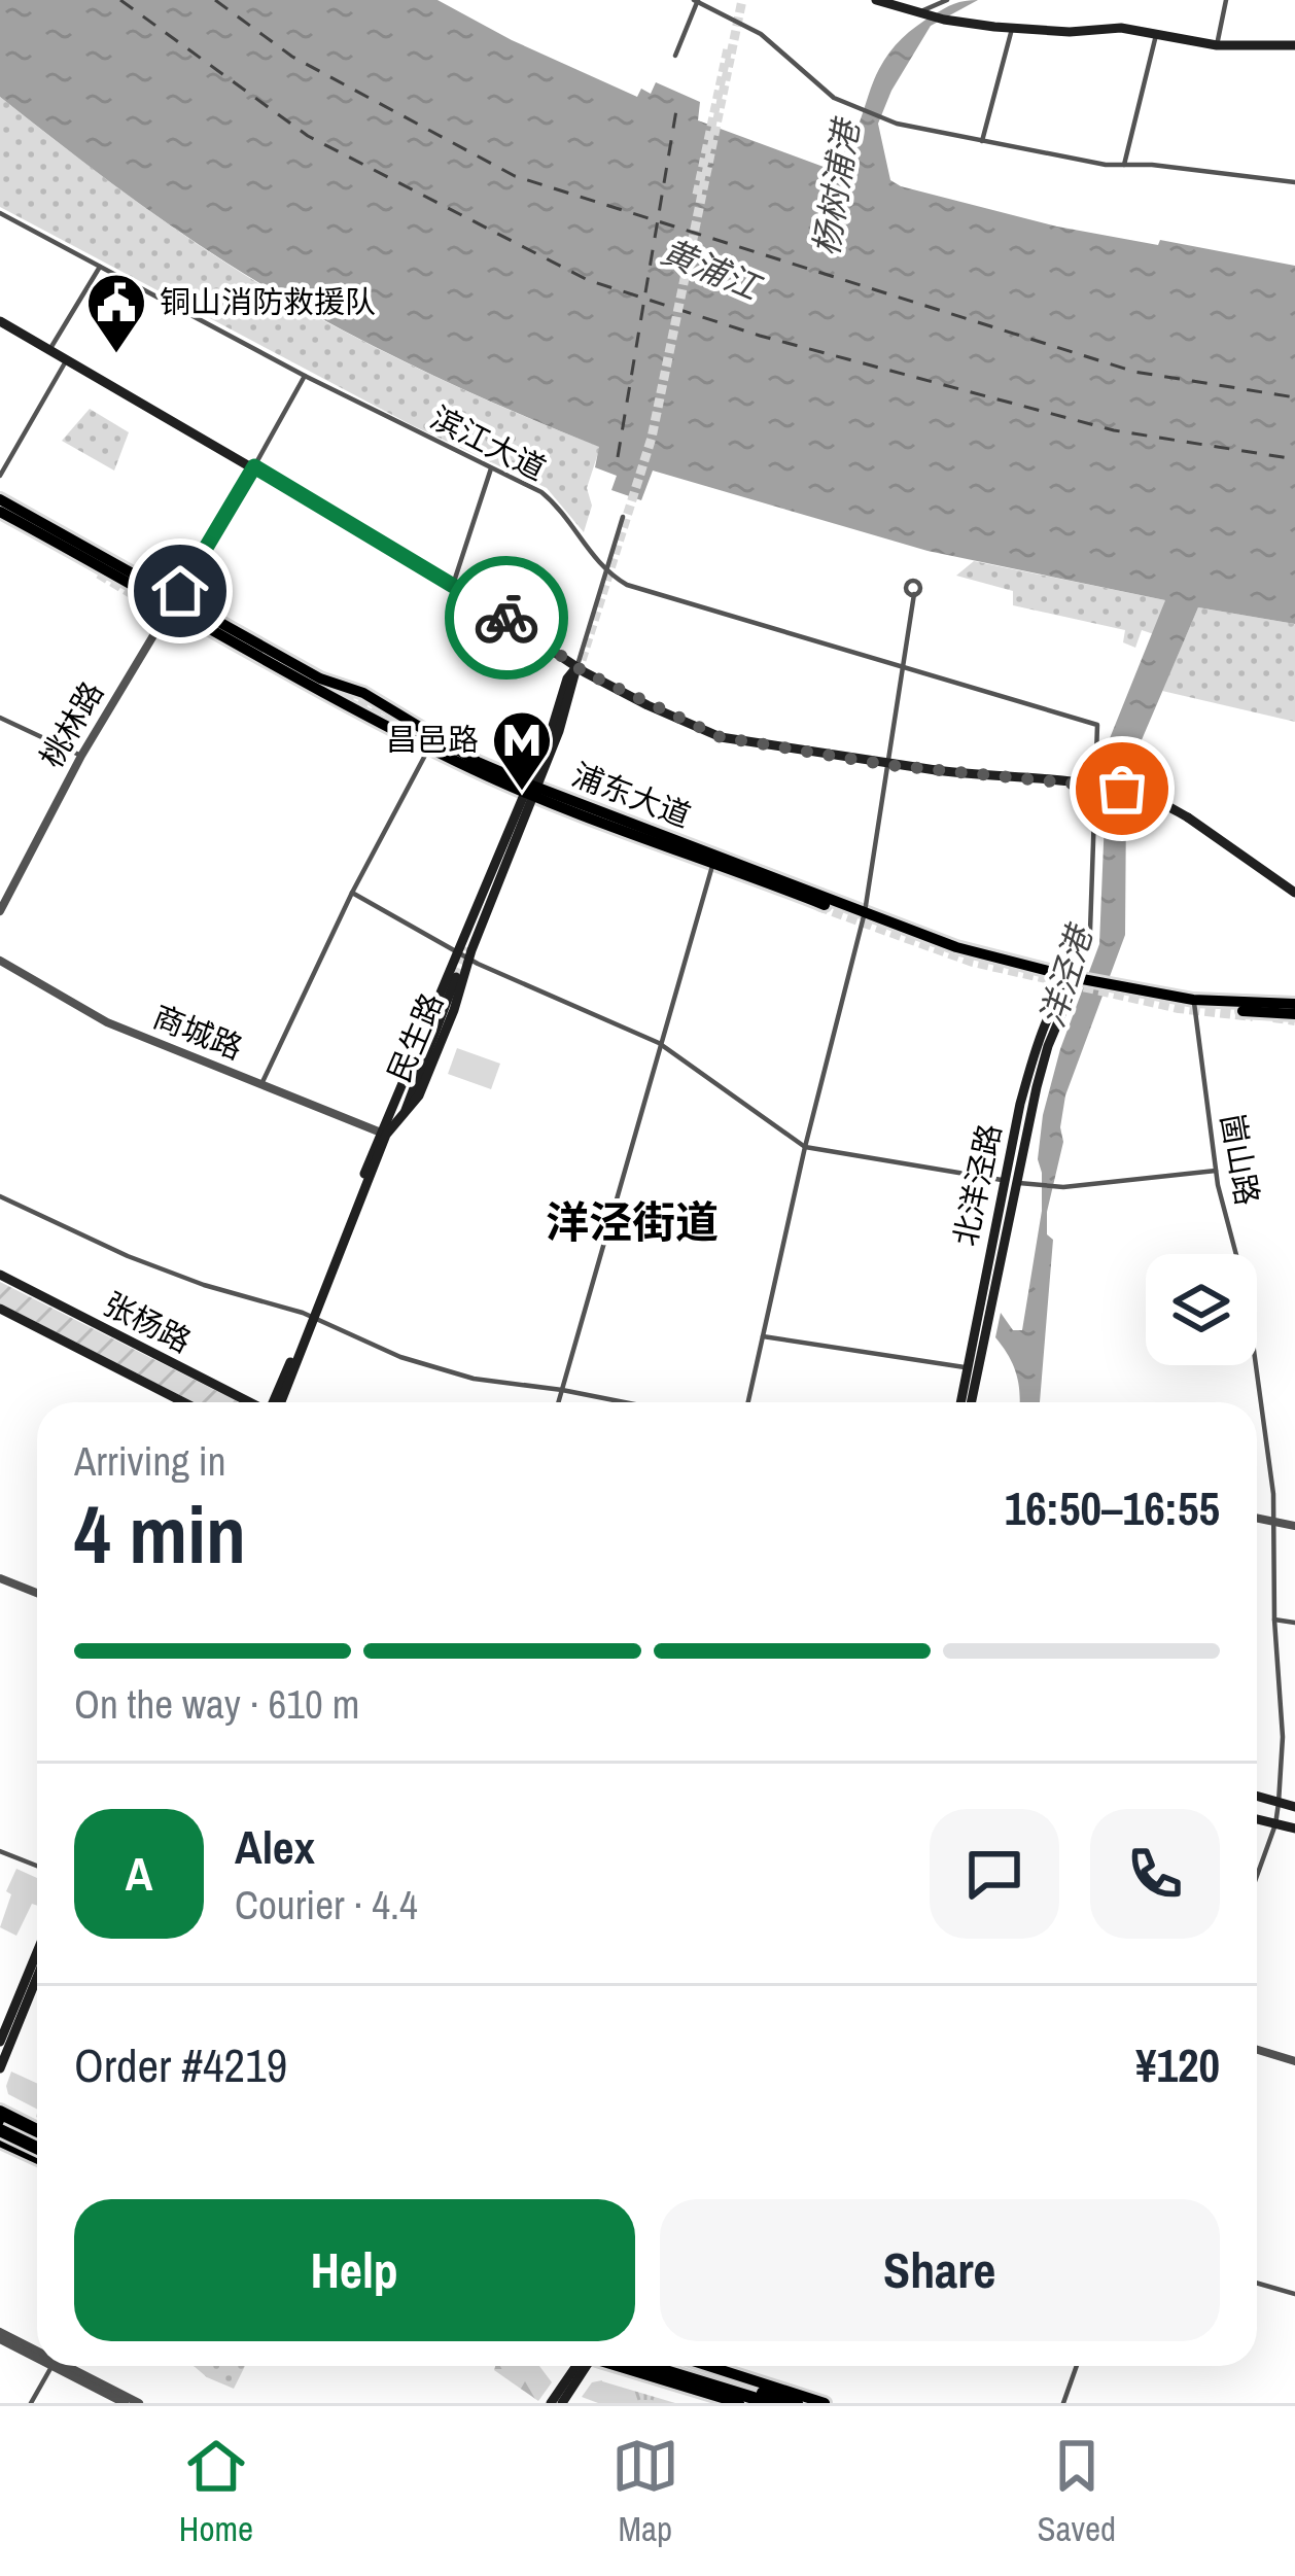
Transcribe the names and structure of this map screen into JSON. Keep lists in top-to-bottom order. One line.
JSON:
{"streets":{"main road":["浦东大道","民生路","北洋泾路","张杨路"],"street":["滨江大道","桃林路","商城路","崮山路"]},"crossings":[["滨江大道","桃林路"],["滨江大道","民生路"],["滨江大道","北洋泾路"],["桃林路","浦东大道"],["浦东大道","民生路"],["浦东大道","崮山路"],["浦东大道","北洋泾路"],["商城路","民生路"]],"districts":["洋泾街道"],"water":["杨树浦港","黄浦江","洋泾港"],"places":{"public building":["铜山消防救援队"],"metro station":["昌邑路"]},"page":{"heading":["4 min","Arriving in","16:50–16:55"],"panel":["Alex","Courier · 4.4","Order #4219","¥120"],"bar":"On the way · 610 m","round":"A","buttons":["Help","Share"],"tabs":["Home","Map","Saved"]}}
